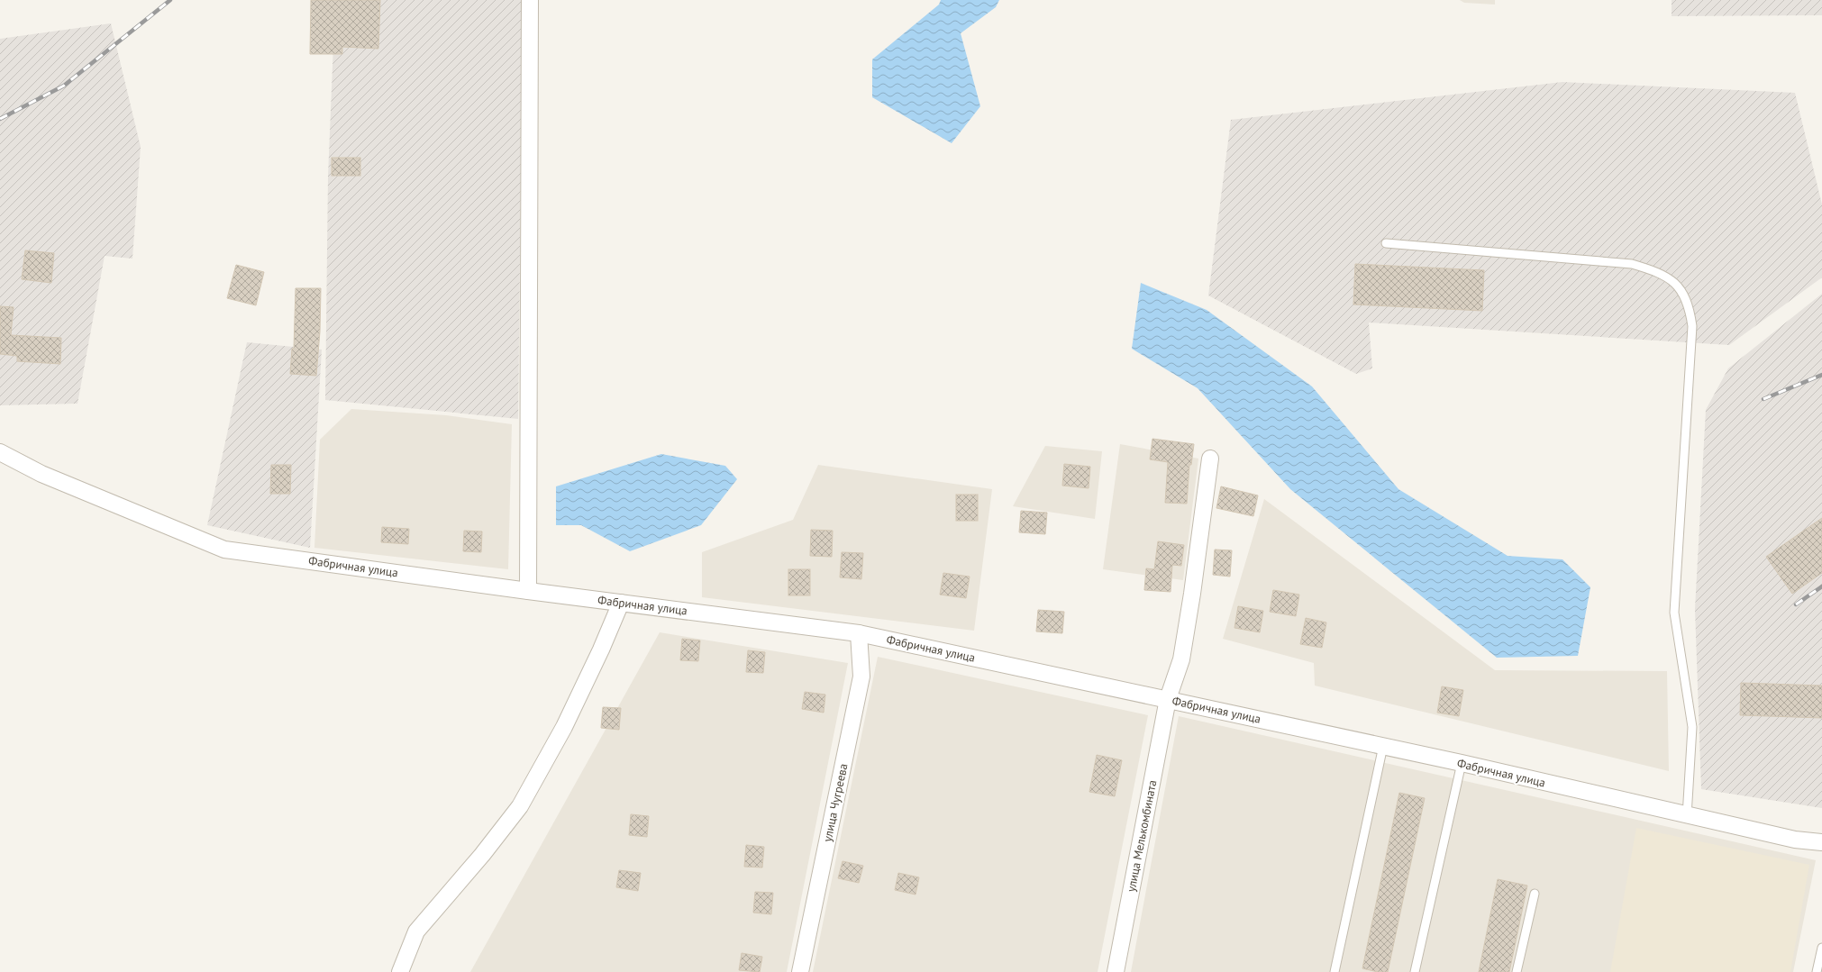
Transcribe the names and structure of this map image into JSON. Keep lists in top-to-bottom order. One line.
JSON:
{"streets":{"street":["Фабричная улица","улица Чугреева","улица Мелькомбината"]},"crossings":[["Фабричная улица","улица Чугреева"],["Фабричная улица","улица Мелькомбината"]]}
